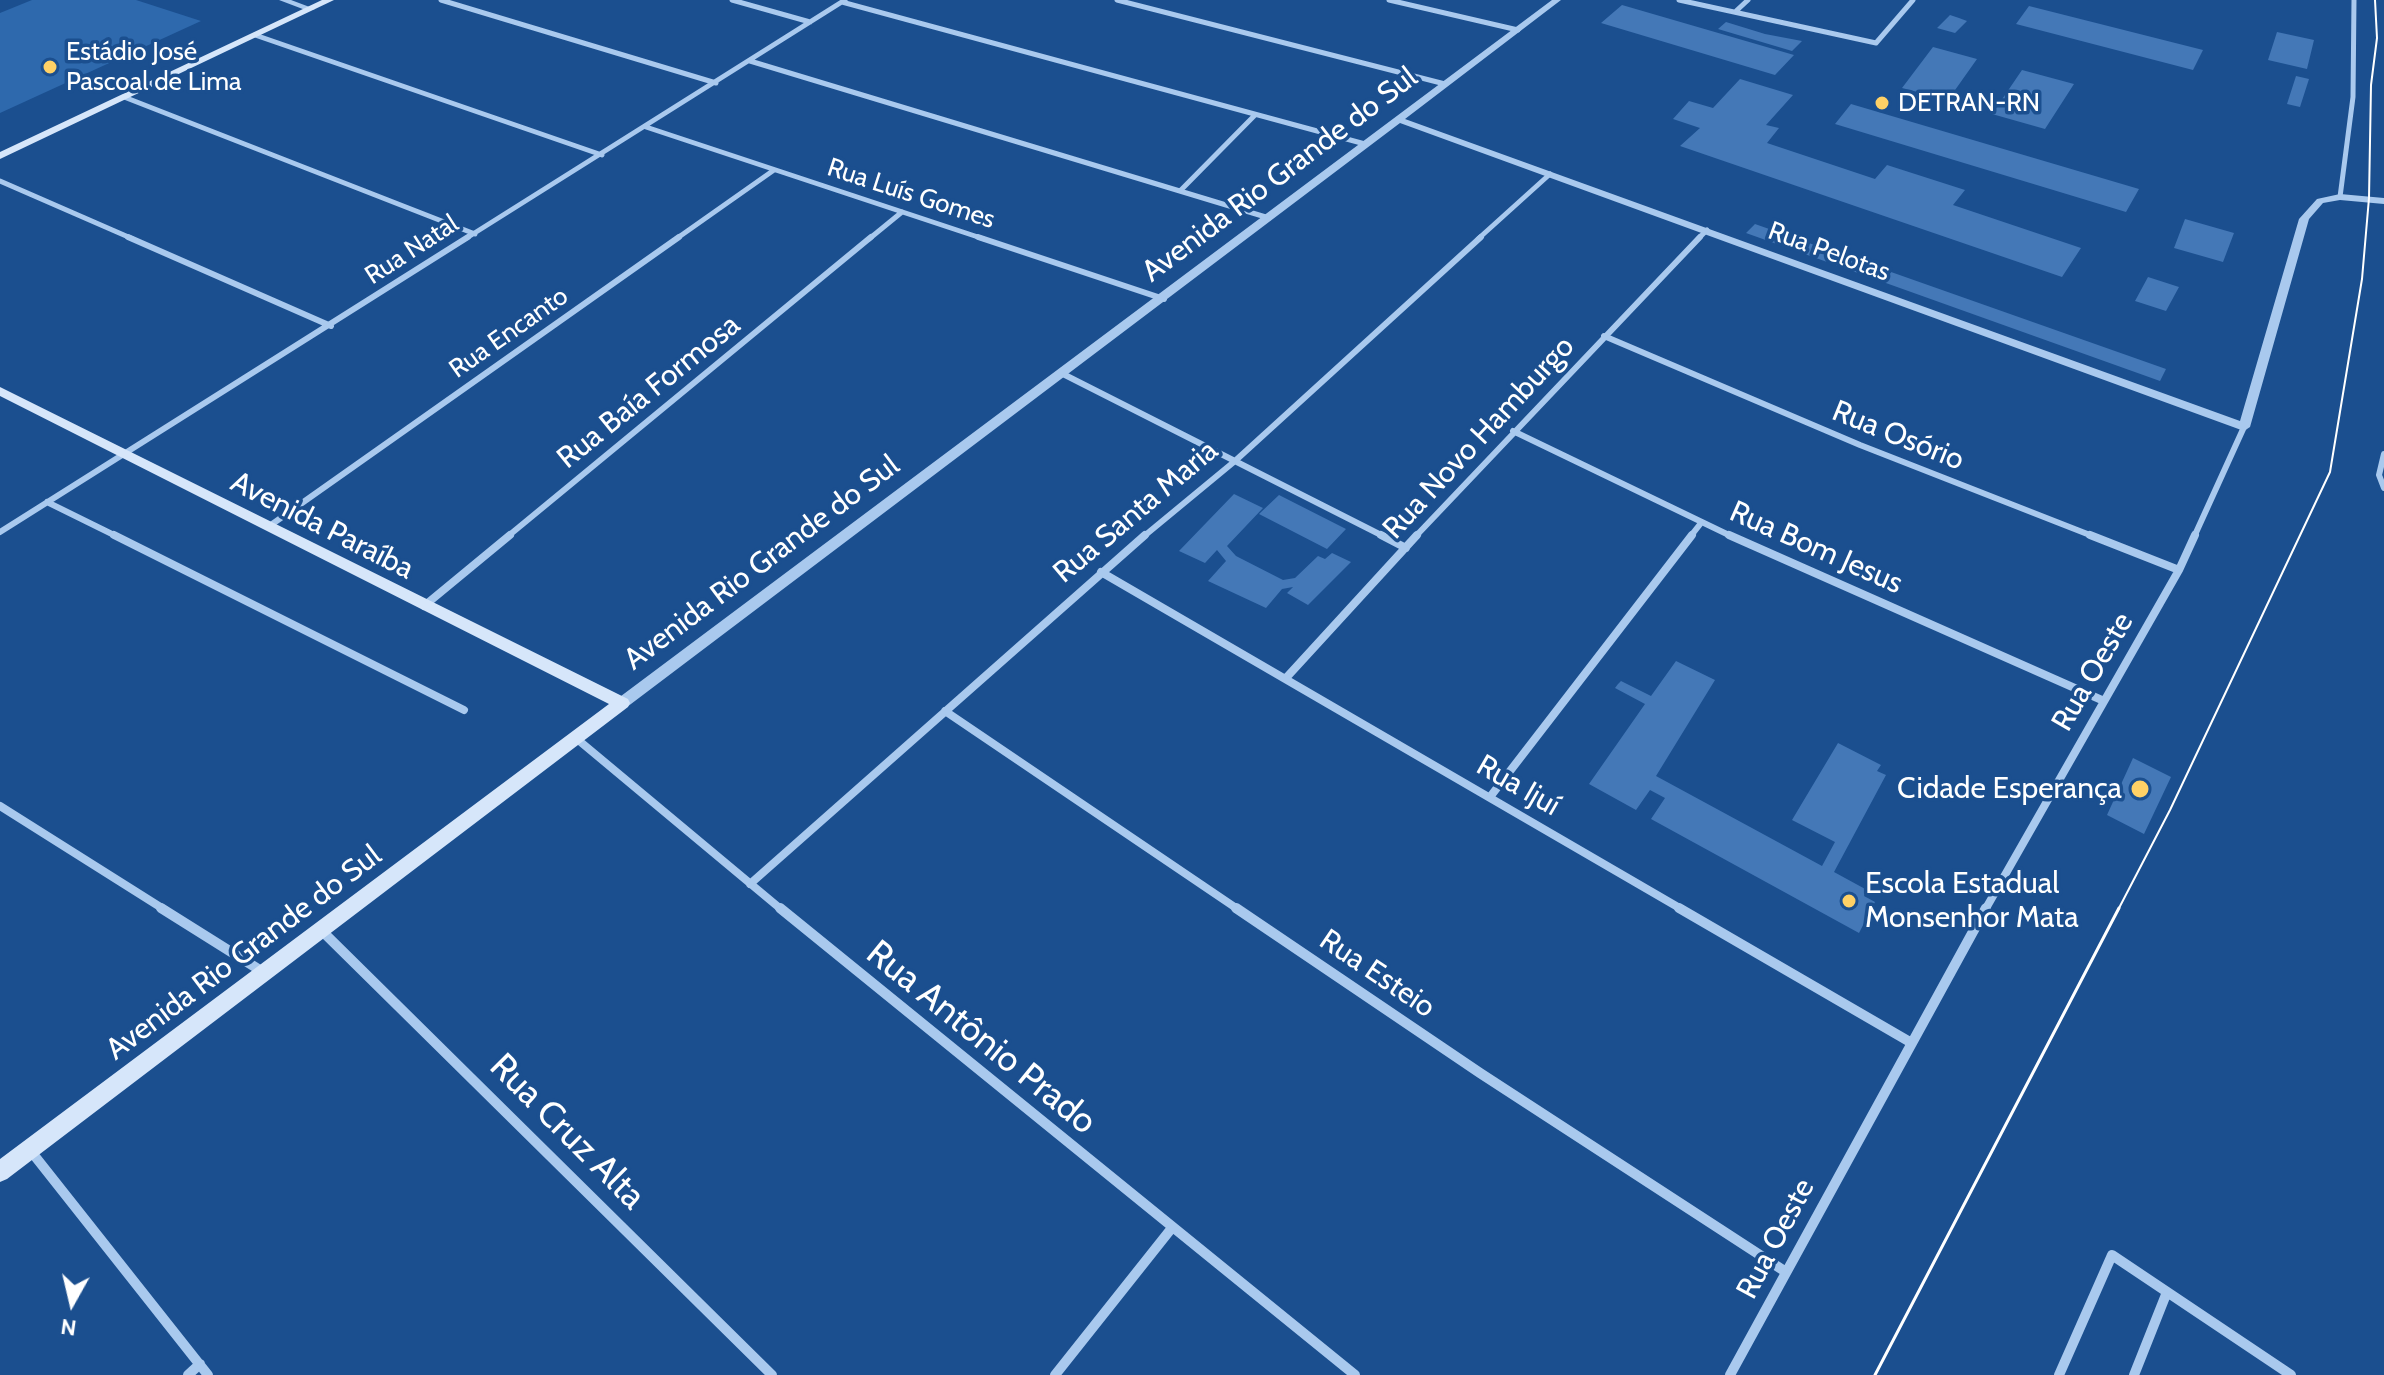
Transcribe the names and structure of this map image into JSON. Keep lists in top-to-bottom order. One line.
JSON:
{"streets":{"main road":["Avenida Rio Grande do Sul","Avenida Paraíba"],"street":["Rua Luís Gomes","Rua Natal","Rua Pelotas","Rua Encanto","Rua Baía Formosa","Rua Osório","Rua Novo Hamburgo","Rua Santa Maria","Rua Bom Jesus","Rua Oeste","Rua Ijuí","Rua Esteio","Rua Antônio Prado","Rua Cruz Alta"]},"crossings":[["Avenida Rio Grande do Sul","Rua Luís Gomes"],["Avenida Rio Grande do Sul","Rua Pelotas"],["Avenida Rio Grande do Sul","Avenida Paraíba"],["Avenida Rio Grande do Sul","Rua Antônio Prado"],["Avenida Rio Grande do Sul","Rua Cruz Alta"],["Rua Luís Gomes","Rua Natal"],["Rua Luís Gomes","Rua Encanto"],["Rua Luís Gomes","Rua Baía Formosa"],["Rua Natal","Avenida Paraíba"],["Rua Pelotas","Rua Novo Hamburgo"],["Rua Pelotas","Rua Santa Maria"],["Rua Pelotas","Rua Oeste"],["Rua Encanto","Avenida Paraíba"],["Rua Baía Formosa","Avenida Paraíba"],["Rua Osório","Rua Novo Hamburgo"],["Rua Osório","Rua Oeste"],["Rua Novo Hamburgo","Rua Bom Jesus"],["Rua Novo Hamburgo","Rua Ijuí"],["Rua Santa Maria","Rua Ijuí"],["Rua Santa Maria","Rua Esteio"],["Rua Santa Maria","Rua Antônio Prado"],["Rua Bom Jesus","Rua Oeste"],["Rua Oeste","Rua Ijuí"],["Rua Oeste","Rua Esteio"]],"places":["Estádio José Pascoal de Lima","DETRAN-RN","Cidade Esperança","Escola Estadual Monsenhor Mata"],"north":"bottom"}
